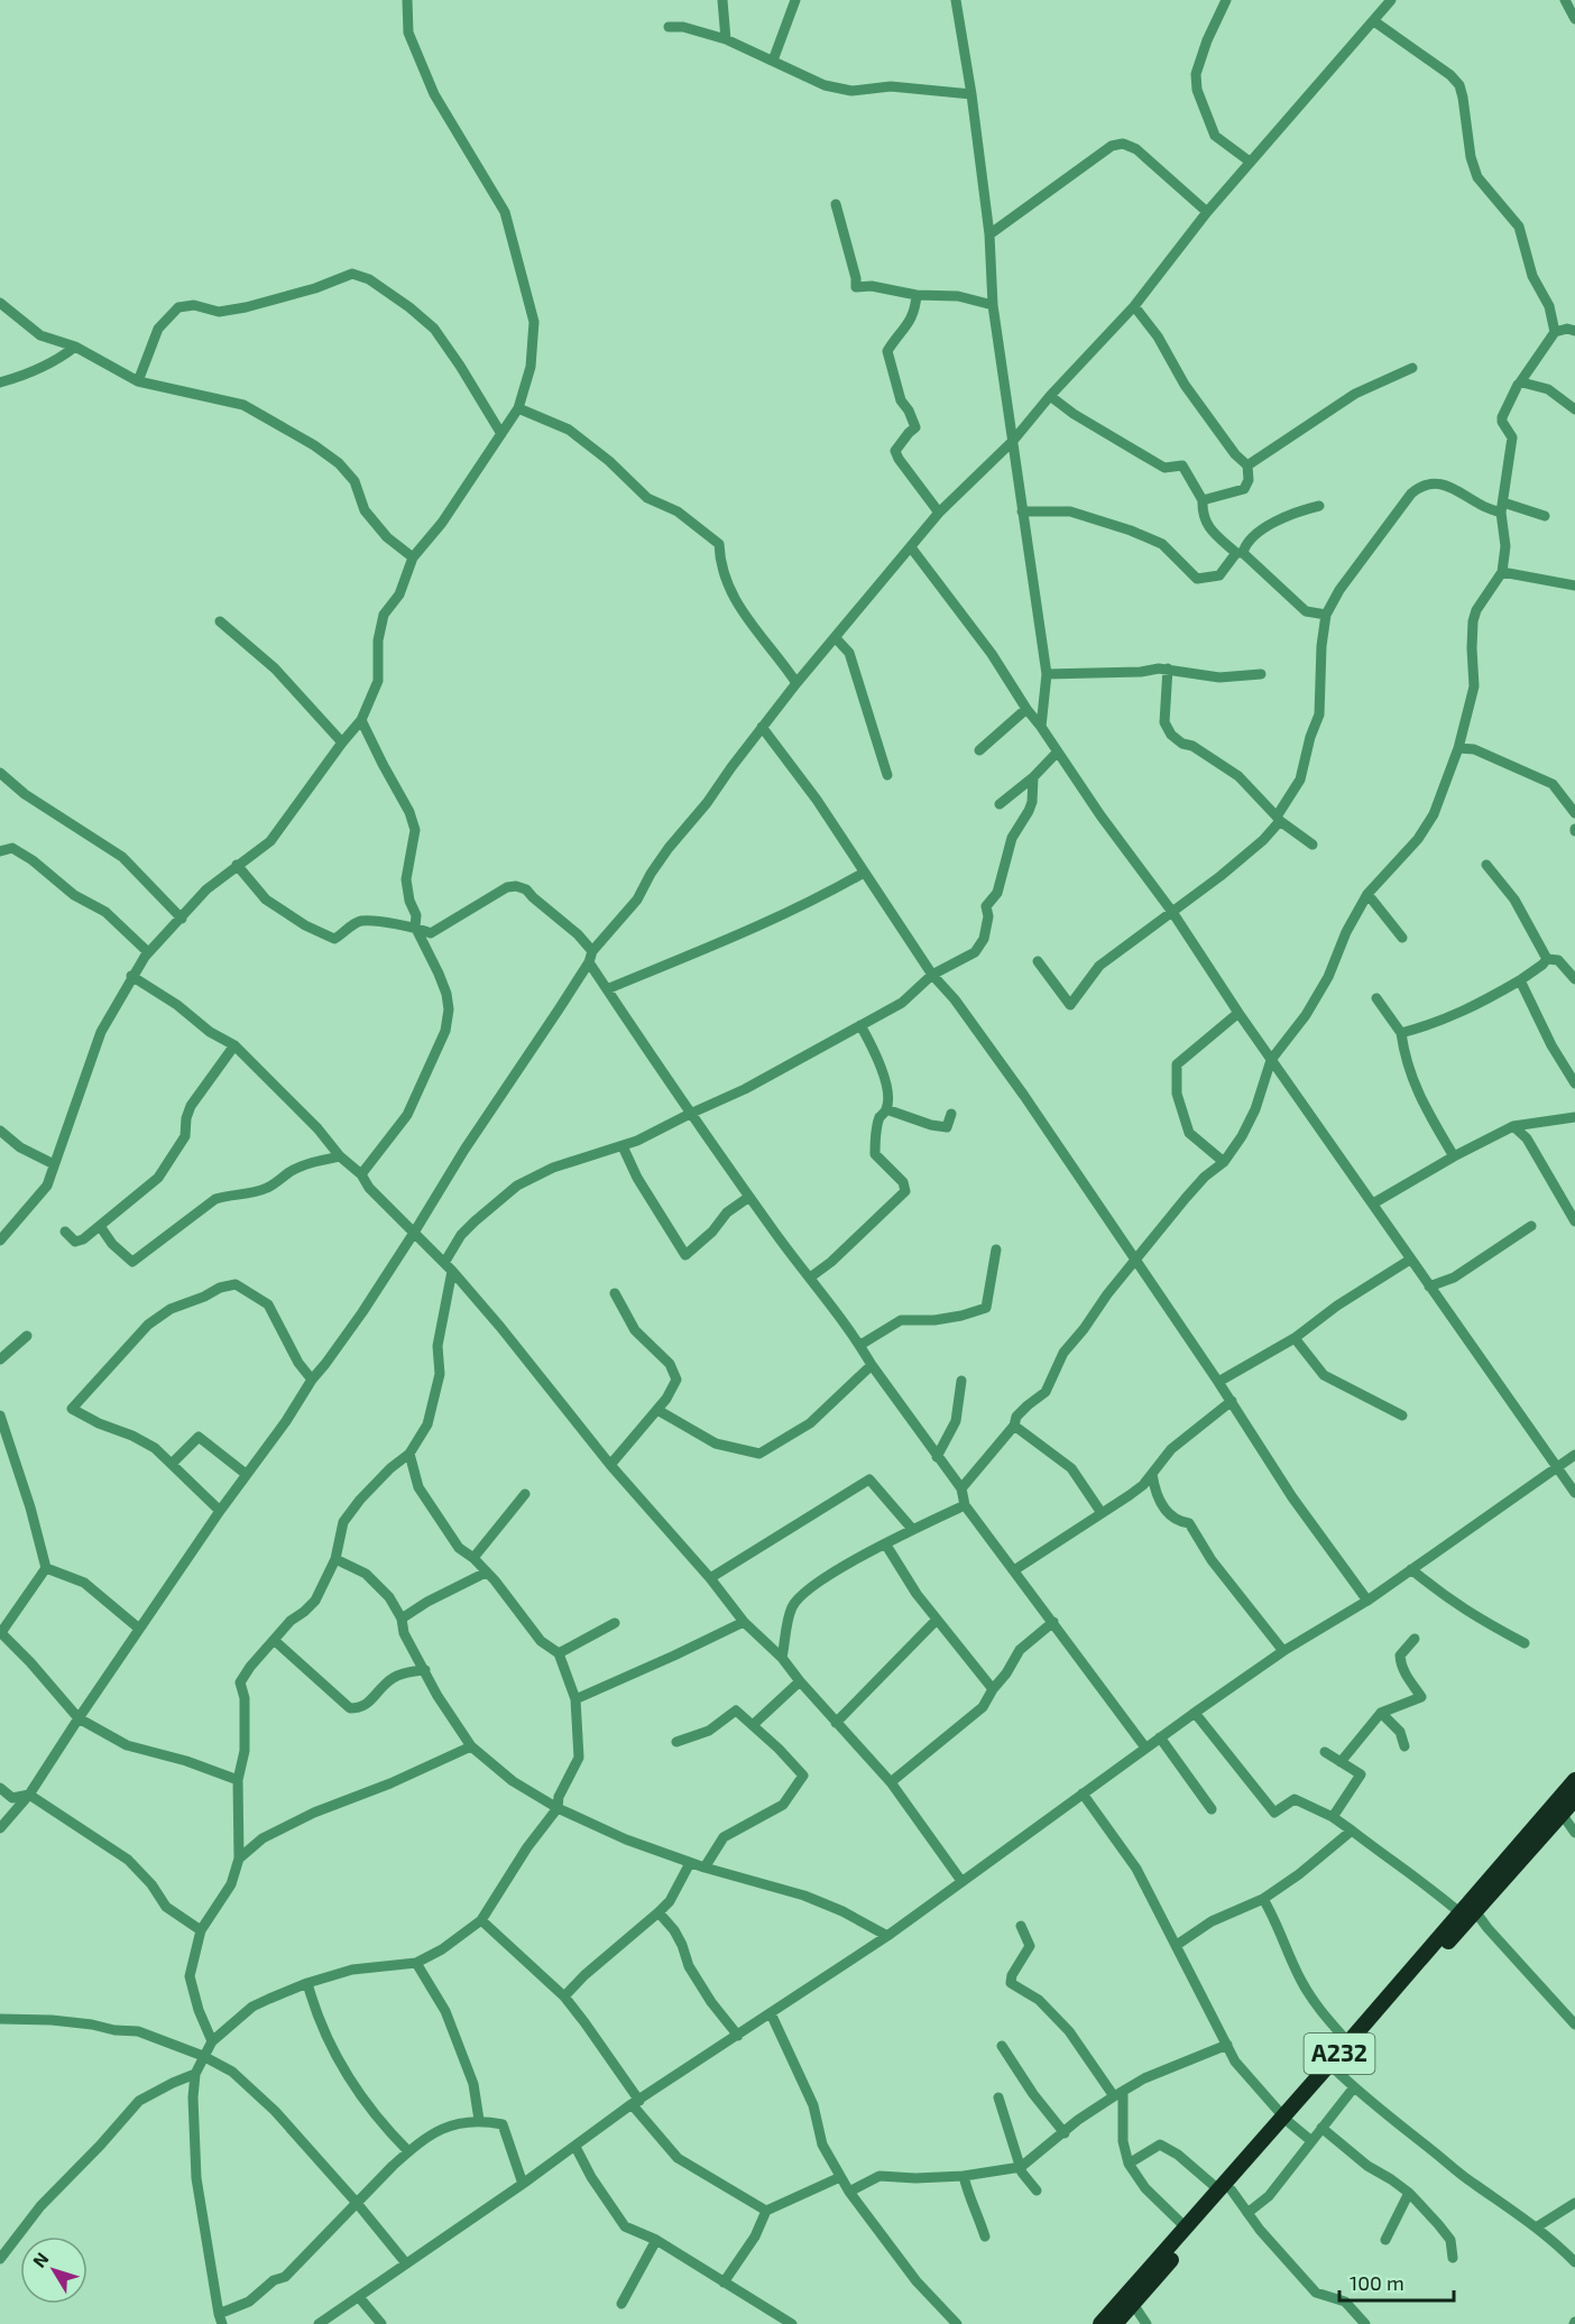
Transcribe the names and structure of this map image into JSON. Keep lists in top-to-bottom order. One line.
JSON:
{"streets":{"highway":["A232"]},"scale_bar":"100 m","north":"top left"}
